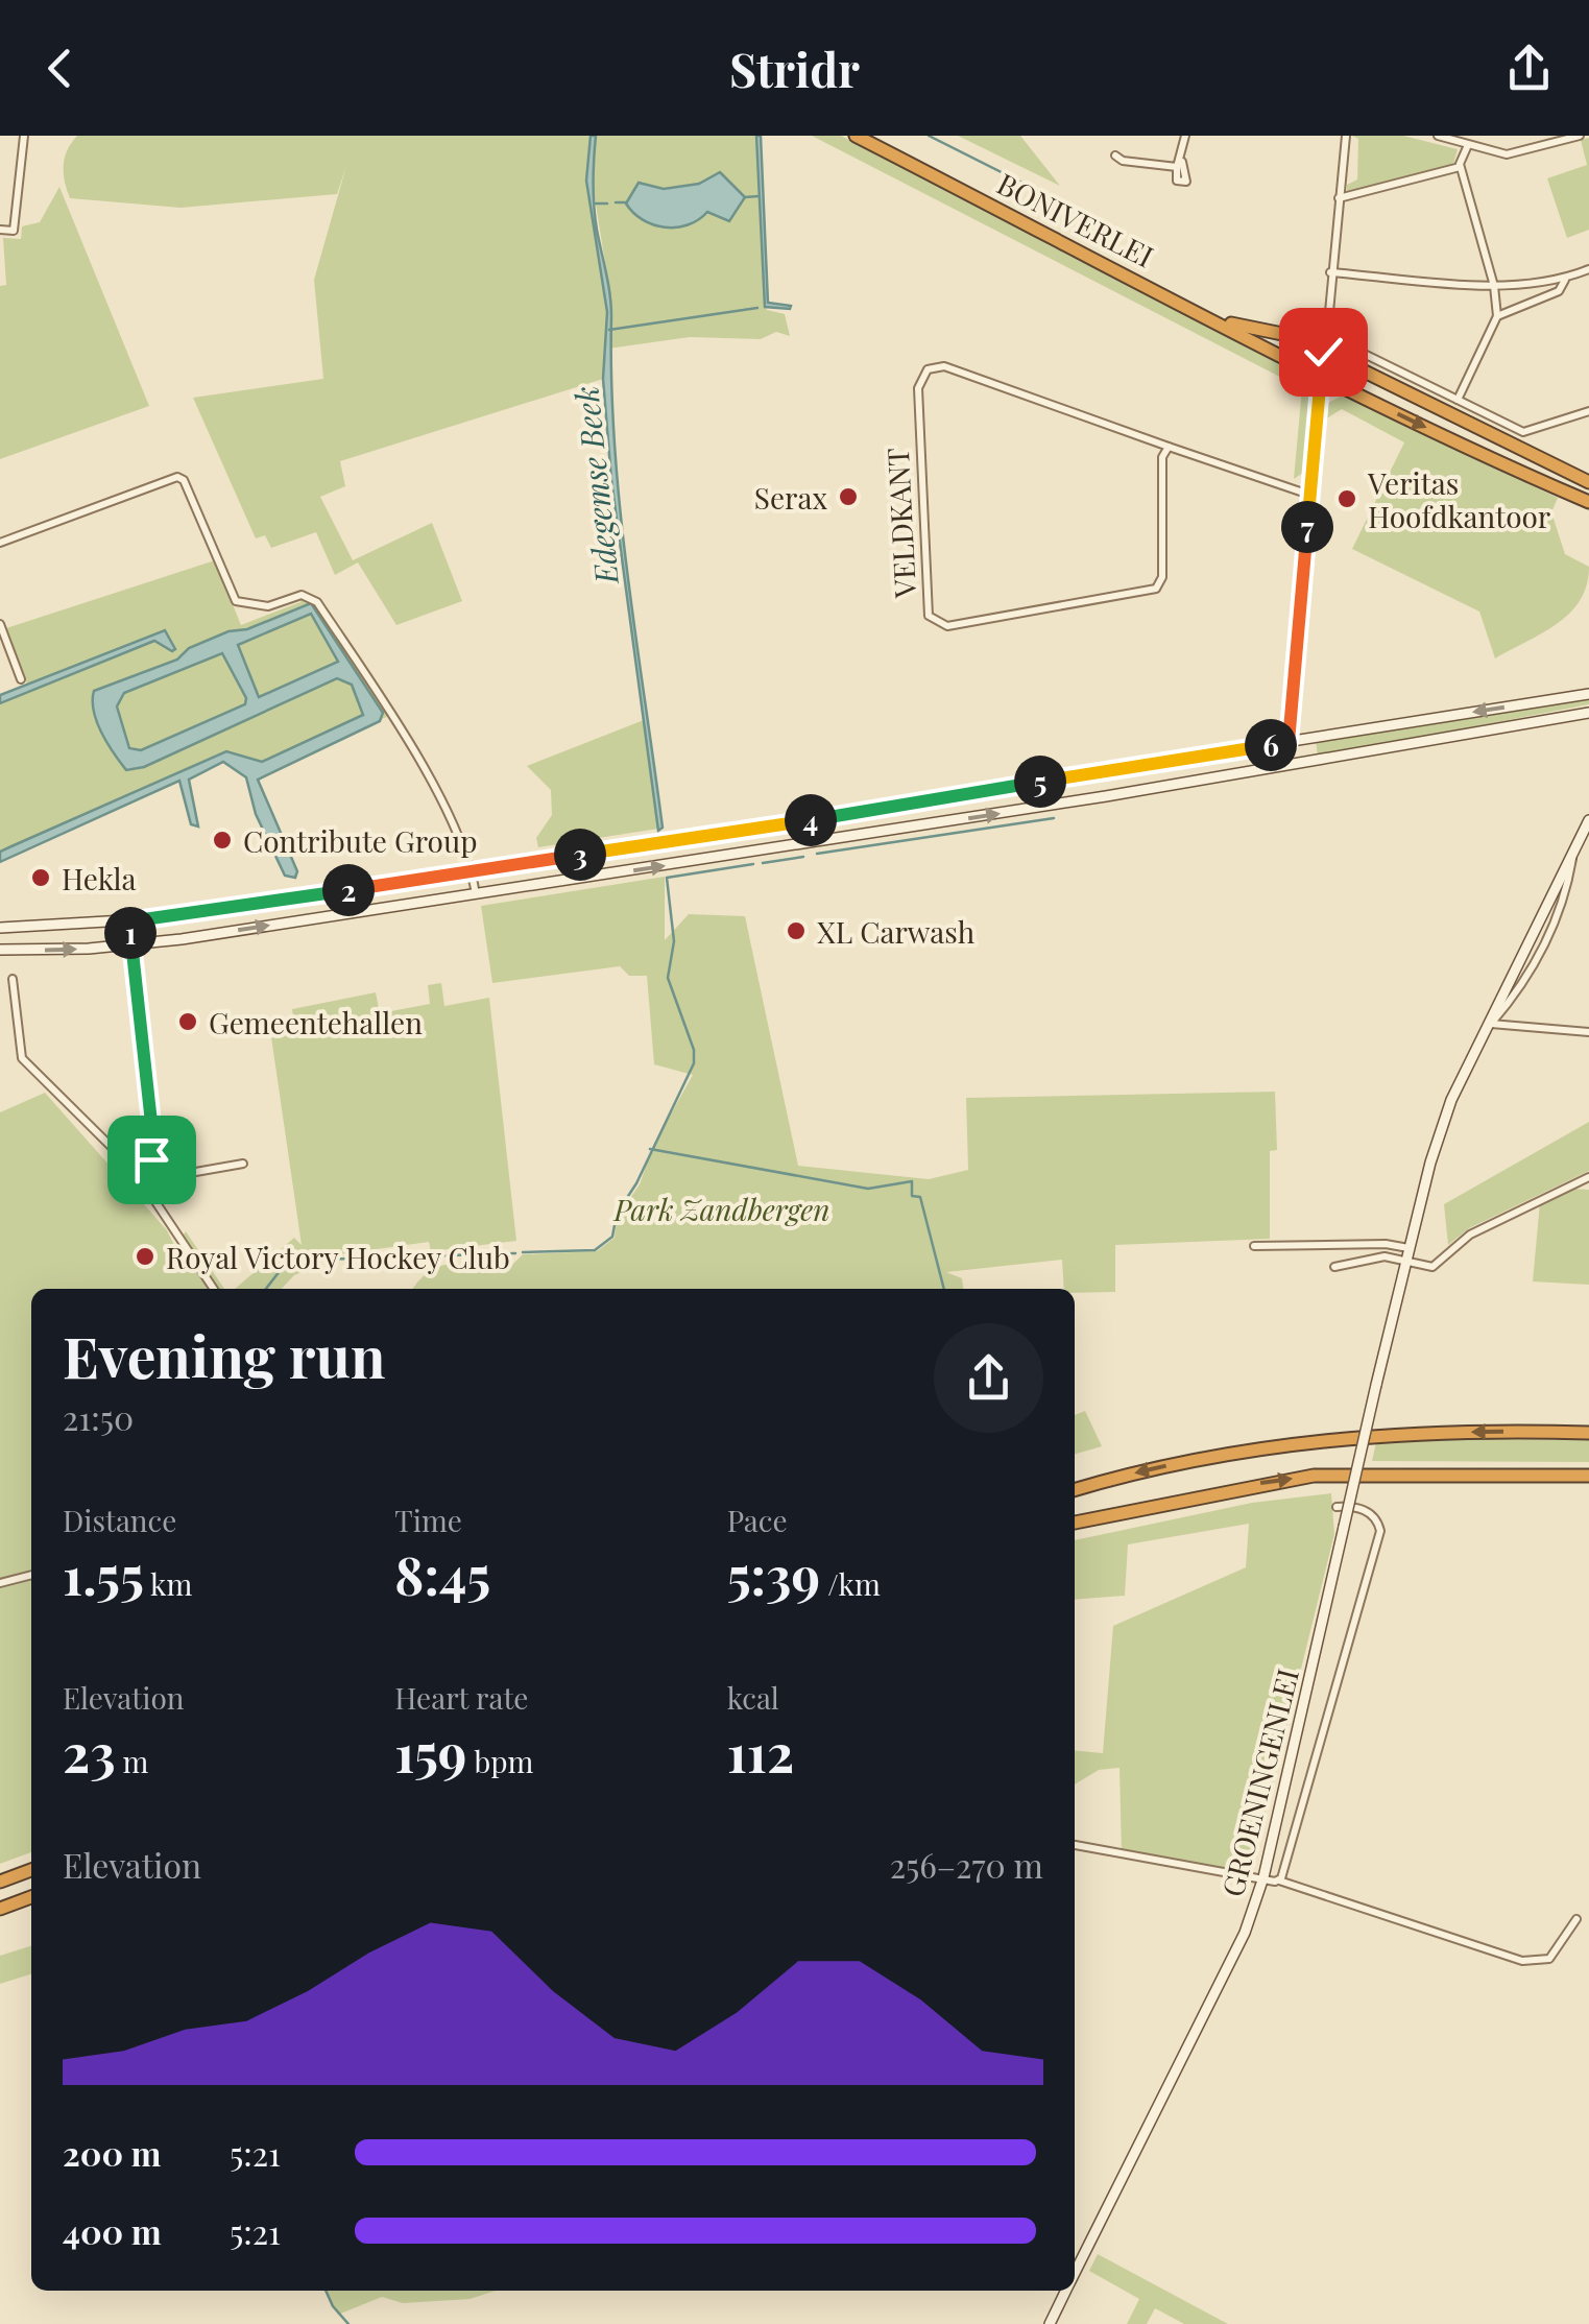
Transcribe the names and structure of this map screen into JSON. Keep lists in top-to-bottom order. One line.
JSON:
{"streets":{"highway":["BONIVERLEI"],"main road":["GROENINGENLEI"],"street":["VELDKANT"]},"water":["Edegemse Beek"],"parks":["Park Zandbergen"],"places":["Serax","Veritas Hoofdkantoor","Contribute Group","Hekla","XL Carwash","Gemeentehallen","Royal Victory Hockey Club"],"page":{"header":"Stridr","pins":["7","6","5","4","3","2","1"],"heading":["Evening run","21:50"],"stats":[["Distance","1.55 km"],["Time","8:45"],["Pace","5:39 /km"],["Elevation","23 m"],["Heart rate","159 bpm"],["kcal","112"]],"chart":["Elevation","256–270 m"],"list":[{"name":"200 m","note":"5:21"},{"name":"400 m","note":"5:21"}]}}
